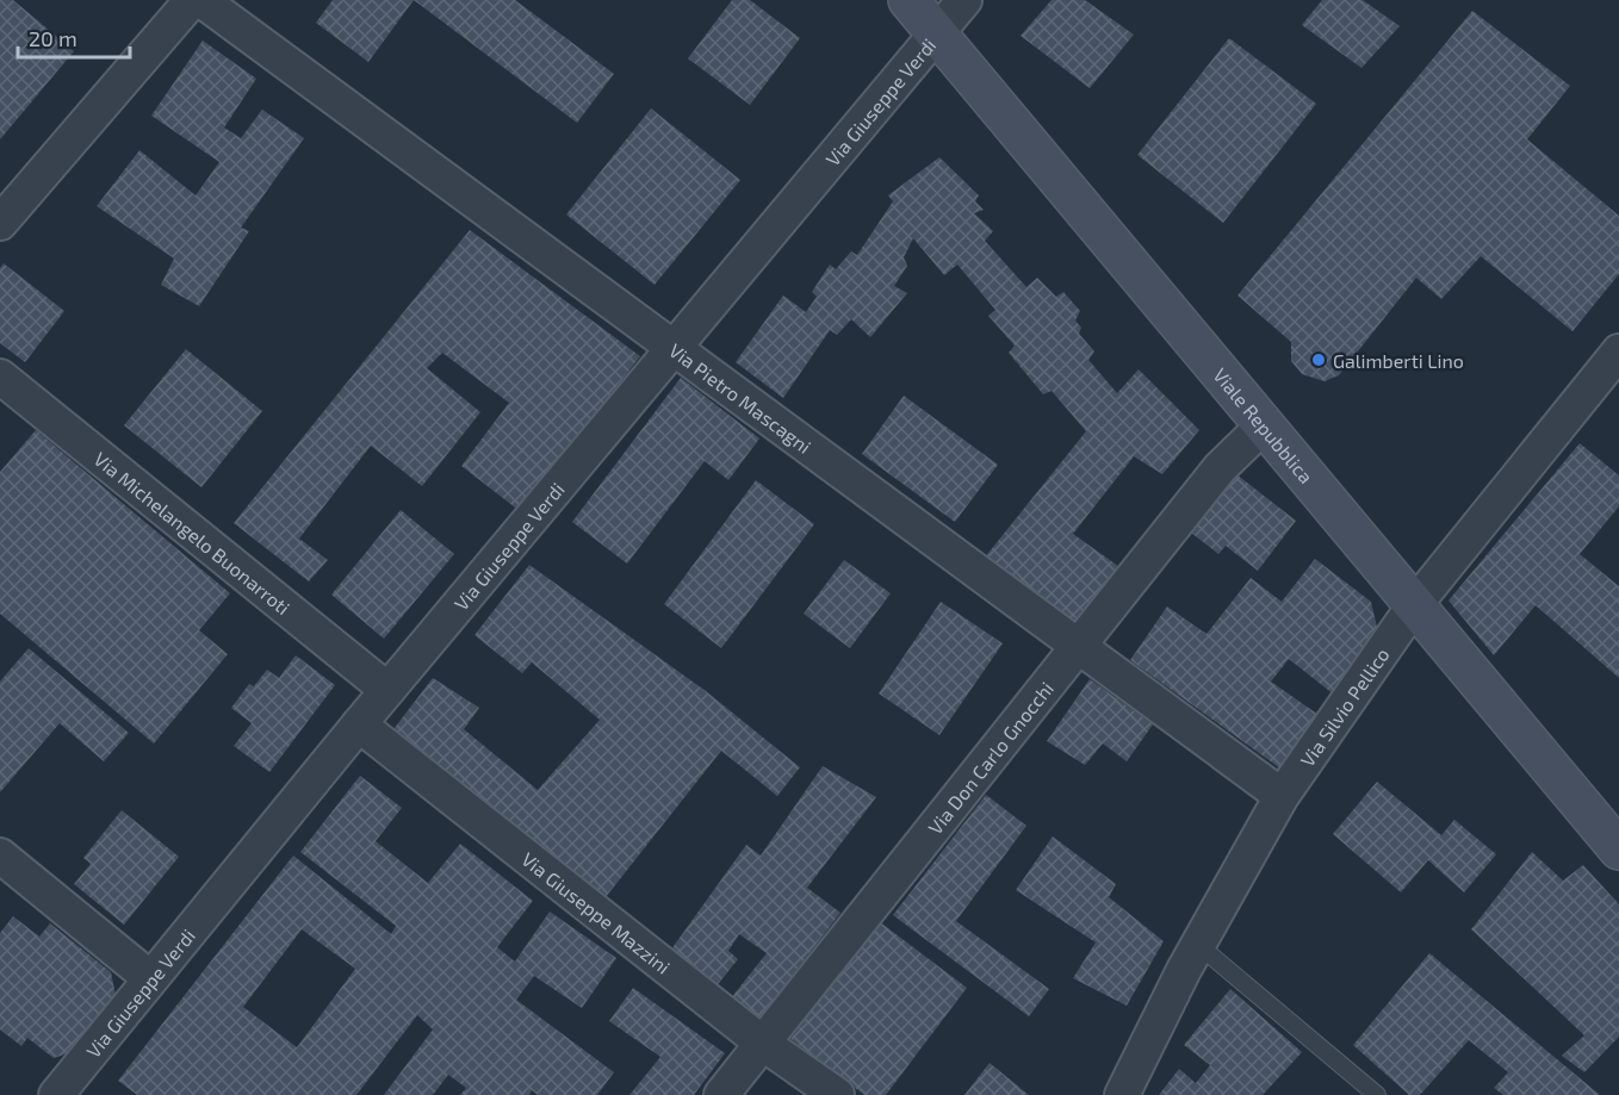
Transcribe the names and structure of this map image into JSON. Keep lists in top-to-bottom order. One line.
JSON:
{"streets":{"street":["Via Giuseppe Verdi","Via Pietro Mascagni","Viale Repubblica","Via Michelangelo Buonarroti","Via Silvio Pellico","Via Don Carlo Gnocchi","Via Giuseppe Mazzini"]},"crossings":[["Via Giuseppe Verdi","Via Pietro Mascagni"],["Via Giuseppe Verdi","Viale Repubblica"],["Via Giuseppe Verdi","Via Michelangelo Buonarroti"],["Via Giuseppe Verdi","Via Giuseppe Mazzini"],["Via Pietro Mascagni","Via Silvio Pellico"],["Via Pietro Mascagni","Via Don Carlo Gnocchi"],["Viale Repubblica","Via Silvio Pellico"],["Viale Repubblica","Via Don Carlo Gnocchi"],["Via Don Carlo Gnocchi","Via Giuseppe Mazzini"]],"places":["Galimberti Lino"],"scale_bar":"20 m"}
